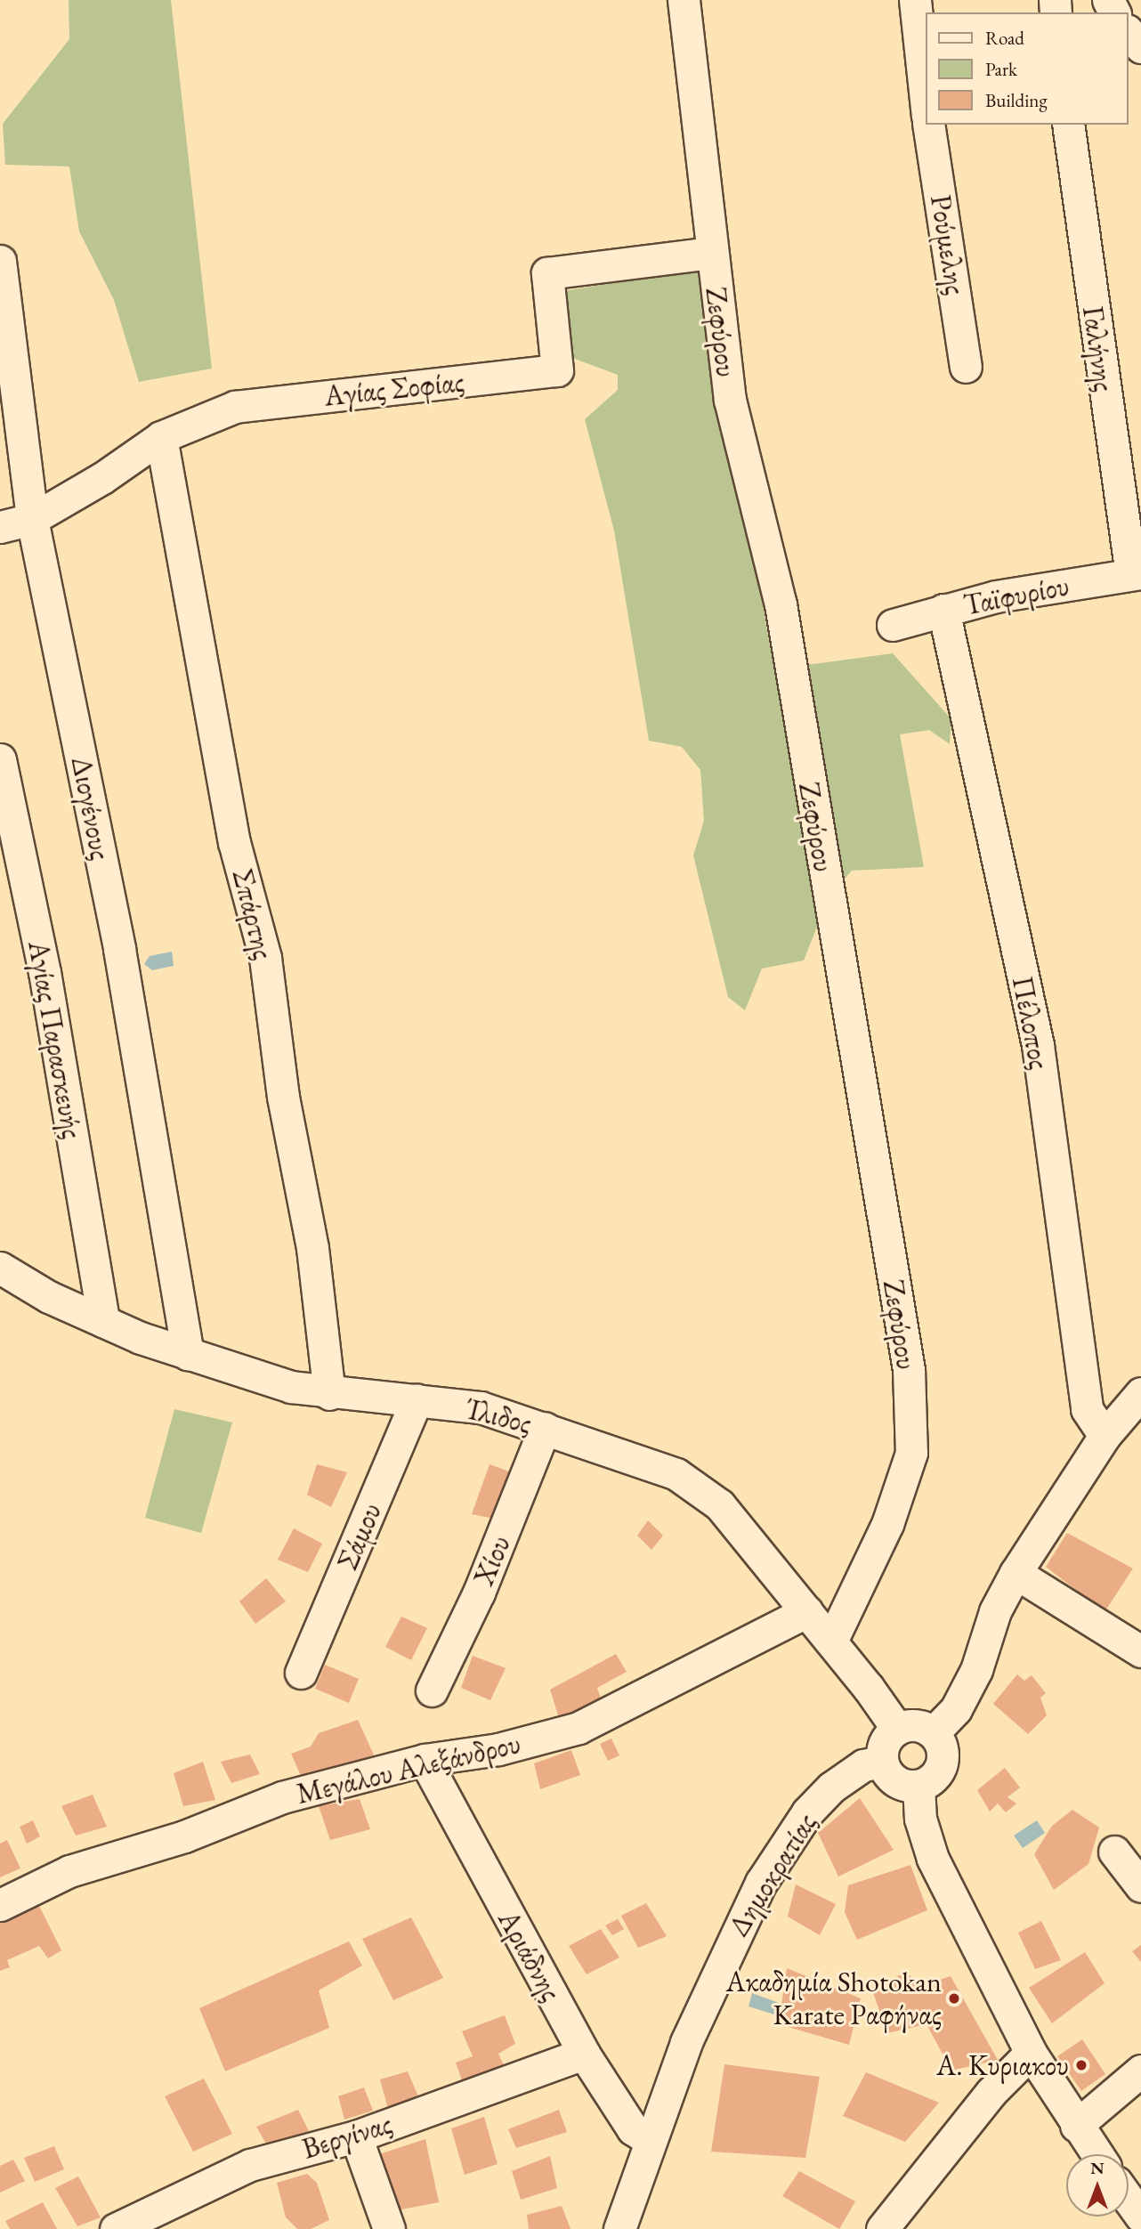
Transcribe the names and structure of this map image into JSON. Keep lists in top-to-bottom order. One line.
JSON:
{"streets":{"street":["Ρούμελης","Ζεφύρου","Γαλήνης","Αγίας Σοφίας","Ταϊφυρίου","Διογένους","Σπάρτης","Πέλοπος","Αγίας Παρασκευής","Ίλιδος","Σάμου","Χίου","Μεγάλου Αλεξάνδρου","Δημοκρατίας","Αριάδνης","Βεργίνας"]},"crossings":[["Ζεφύρου","Αγίας Σοφίας"],["Ζεφύρου","Ίλιδος"],["Γαλήνης","Ταϊφυρίου"],["Αγίας Σοφίας","Διογένους"],["Αγίας Σοφίας","Σπάρτης"],["Ταϊφυρίου","Πέλοπος"],["Διογένους","Ίλιδος"],["Σπάρτης","Ίλιδος"],["Αγίας Παρασκευής","Ίλιδος"],["Ίλιδος","Σάμου"],["Ίλιδος","Χίου"],["Ίλιδος","Μεγάλου Αλεξάνδρου"],["Ίλιδος","Δημοκρατίας"],["Μεγάλου Αλεξάνδρου","Αριάδνης"],["Δημοκρατίας","Αριάδνης"],["Αριάδνης","Βεργίνας"]],"places":["Ακαδημία Shotokan Karate Ραφήνας","Α. Κυριακου"],"legend":["Road","Park","Building"],"north":"top"}
